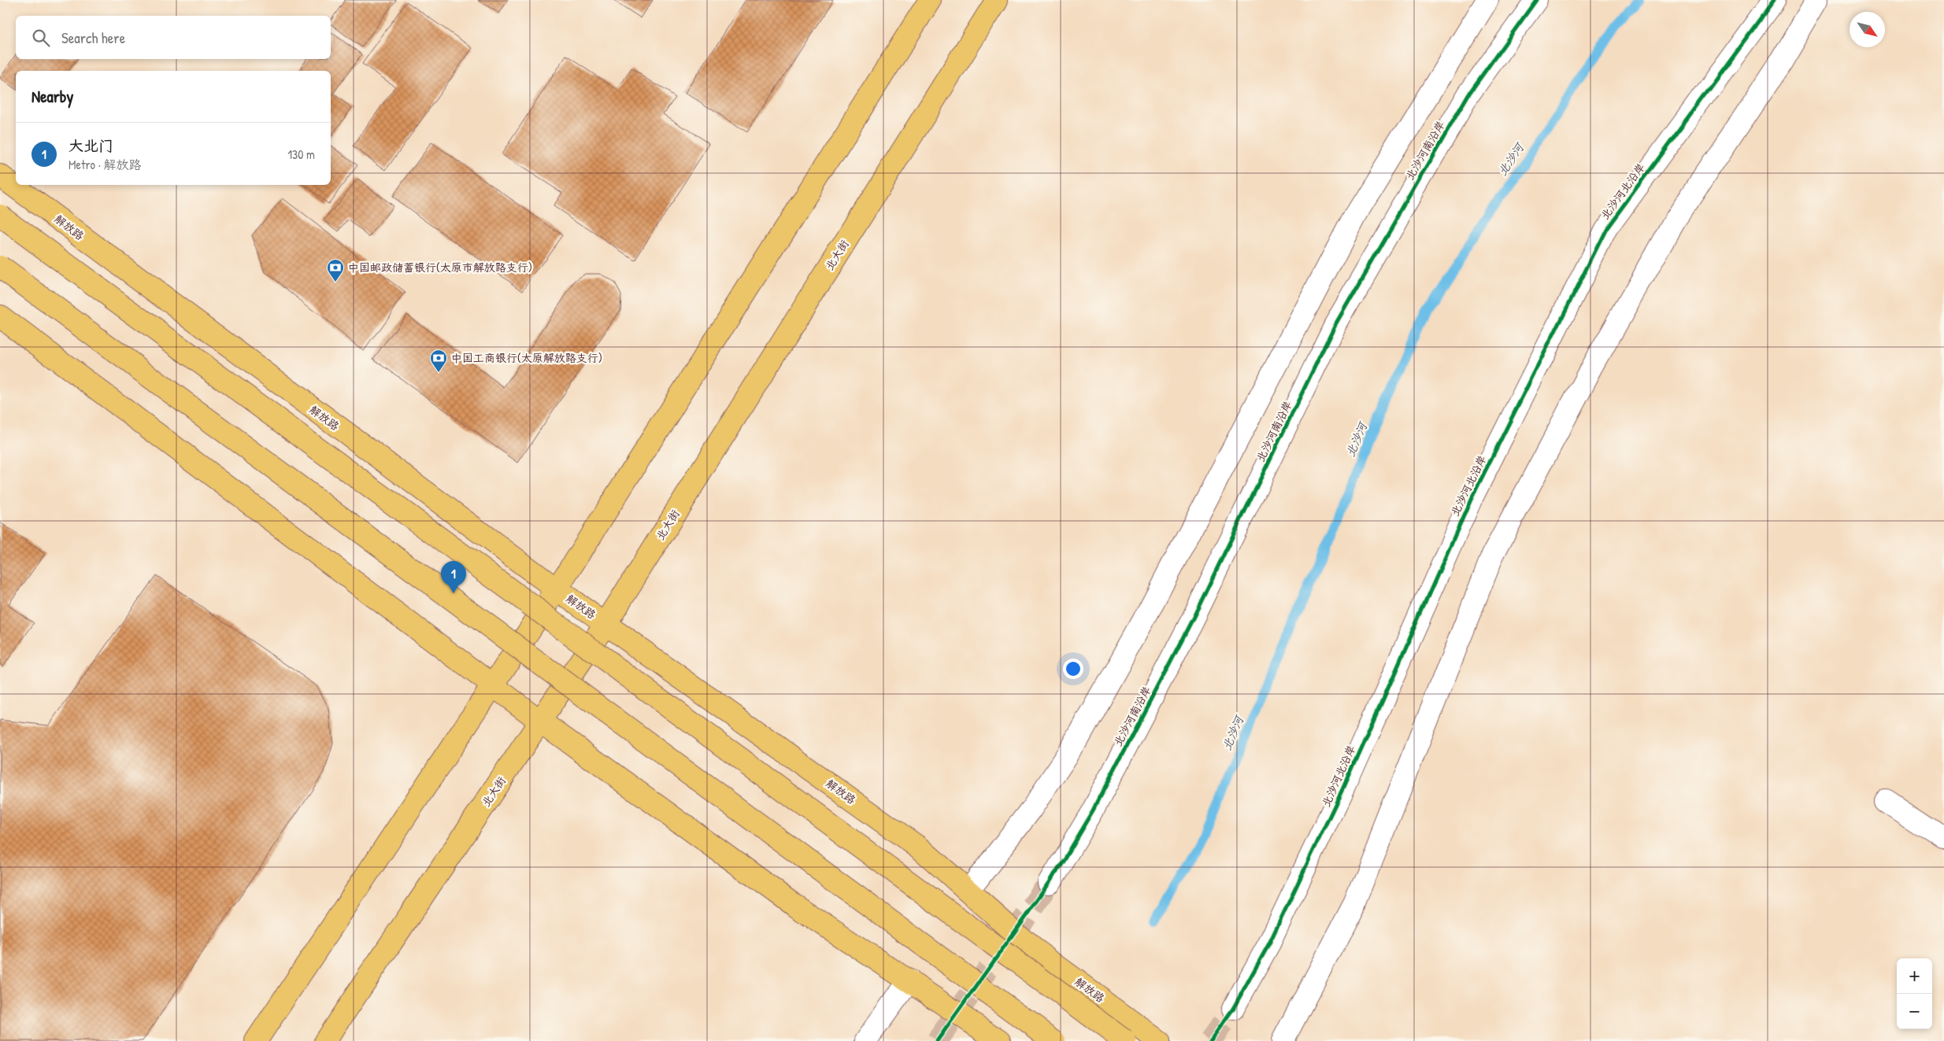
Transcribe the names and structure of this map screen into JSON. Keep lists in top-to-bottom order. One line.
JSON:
{"streets":{"main road":["解放路","北大街"],"street":["北沙河南沿岸","北沙河北沿岸"]},"crossings":[["解放路","北大街"]],"water":["北沙河"],"places":{"bank":["中国邮政储蓄银行(太原市解放路支行)","中国工商银行(太原解放路支行)"]},"north":"bottom right","page":{"search":"Search here","heading":"Nearby","list":[{"mark":"1","name":"大北门","note":"Metro · 解放路","value":"130 m"}],"pins":"1","map_buttons":["+","−"]}}
